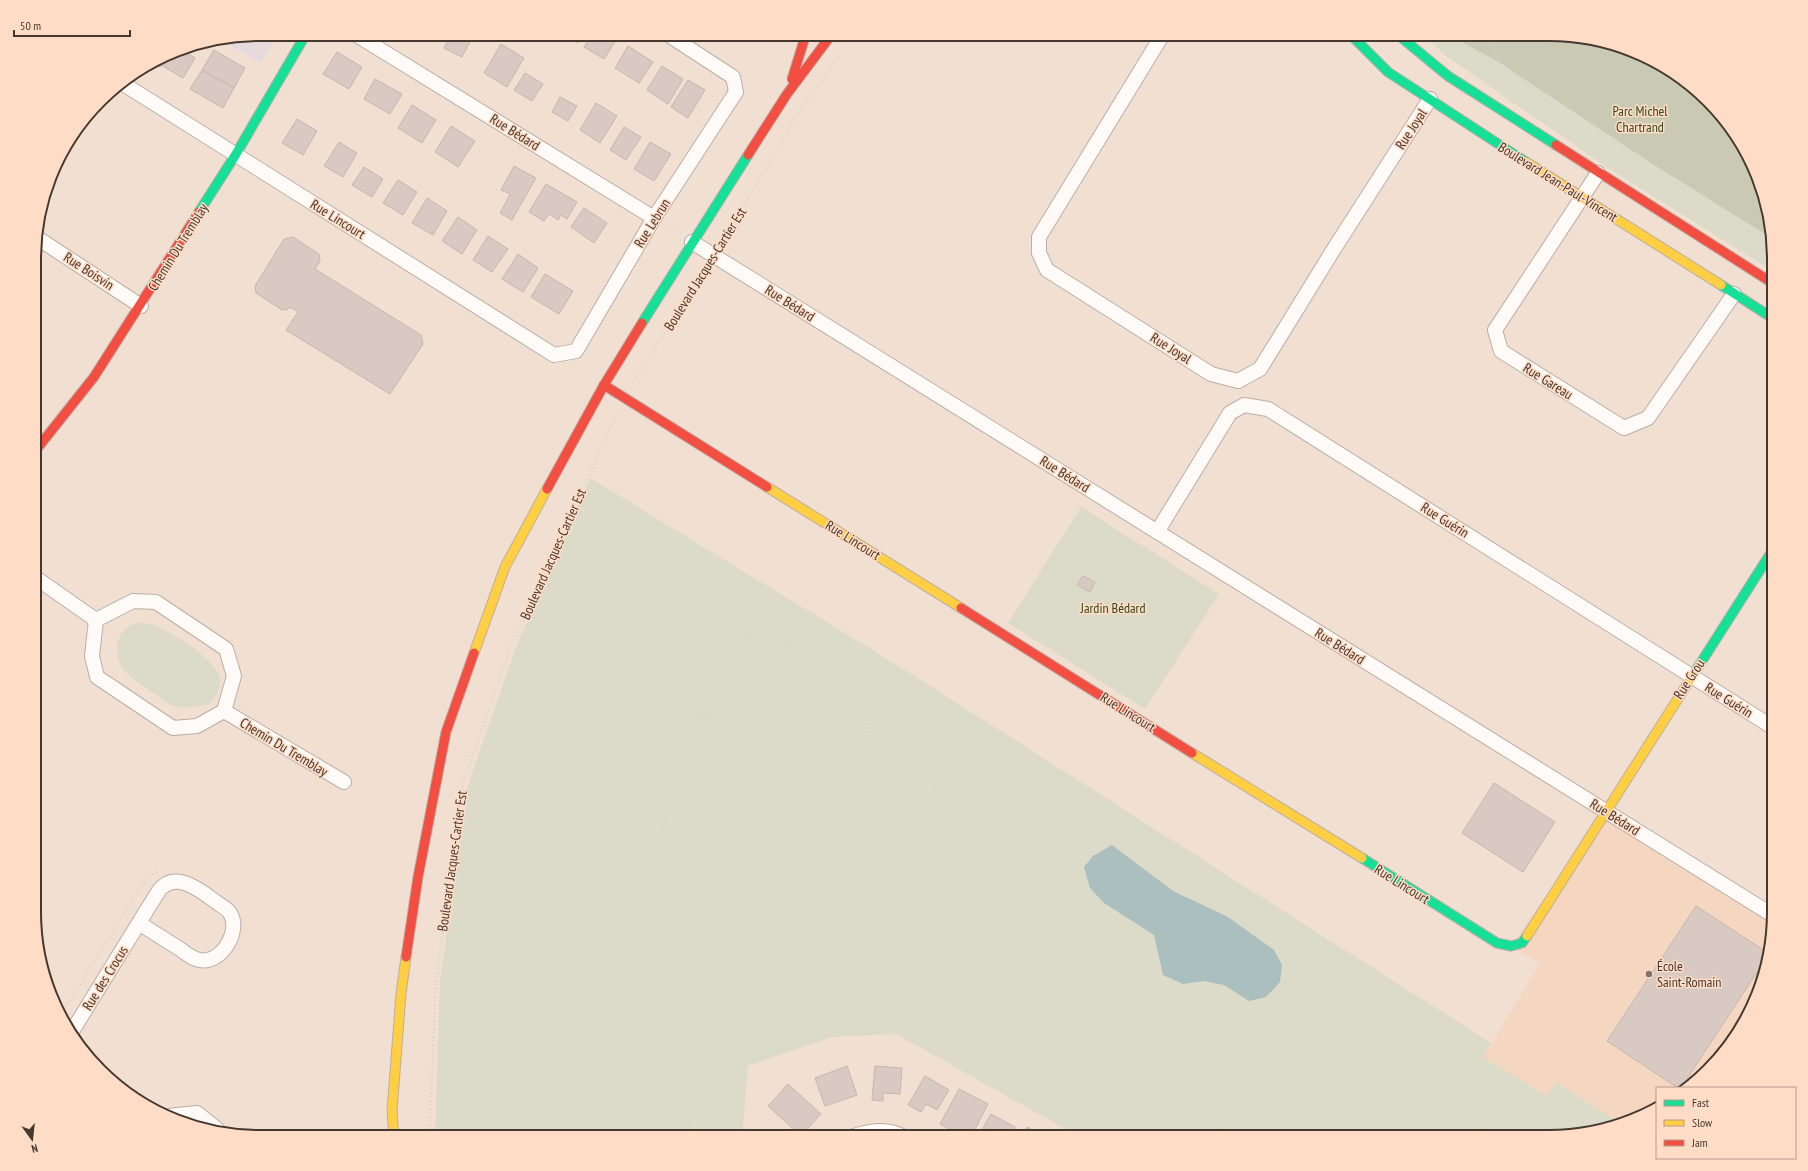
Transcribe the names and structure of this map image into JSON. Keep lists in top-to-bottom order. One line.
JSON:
{"streets":{"street":["Rue Joyal","Rue Bédard","Boulevard Jean-Paul-Vincent","Rue Lincourt","Rue Lebrun","Chemin Du Tremblay","Boulevard Jacques-Cartier Est","Rue Boisvin","Rue Gareau","Rue Guérin","Rue Grou","Rue des Crocus"]},"crossings":[["Rue Joyal","Boulevard Jean-Paul-Vincent"],["Rue Bédard","Rue Lincourt"],["Rue Bédard","Rue Lebrun"],["Rue Bédard","Boulevard Jacques-Cartier Est"],["Rue Bédard","Rue Guérin"],["Rue Bédard","Rue Grou"],["Boulevard Jean-Paul-Vincent","Rue Gareau"],["Rue Lincourt","Rue Lebrun"],["Rue Lincourt","Chemin Du Tremblay"],["Rue Lincourt","Boulevard Jacques-Cartier Est"],["Rue Lincourt","Rue Grou"],["Chemin Du Tremblay","Rue Boisvin"],["Rue Guérin","Rue Grou"]],"parks":["Parc Michel Chartrand","Jardin Bédard"],"places":["École Saint-Romain"],"legend":["Fast","Slow","Jam"],"scale_bar":"50 m","north":"bottom"}
